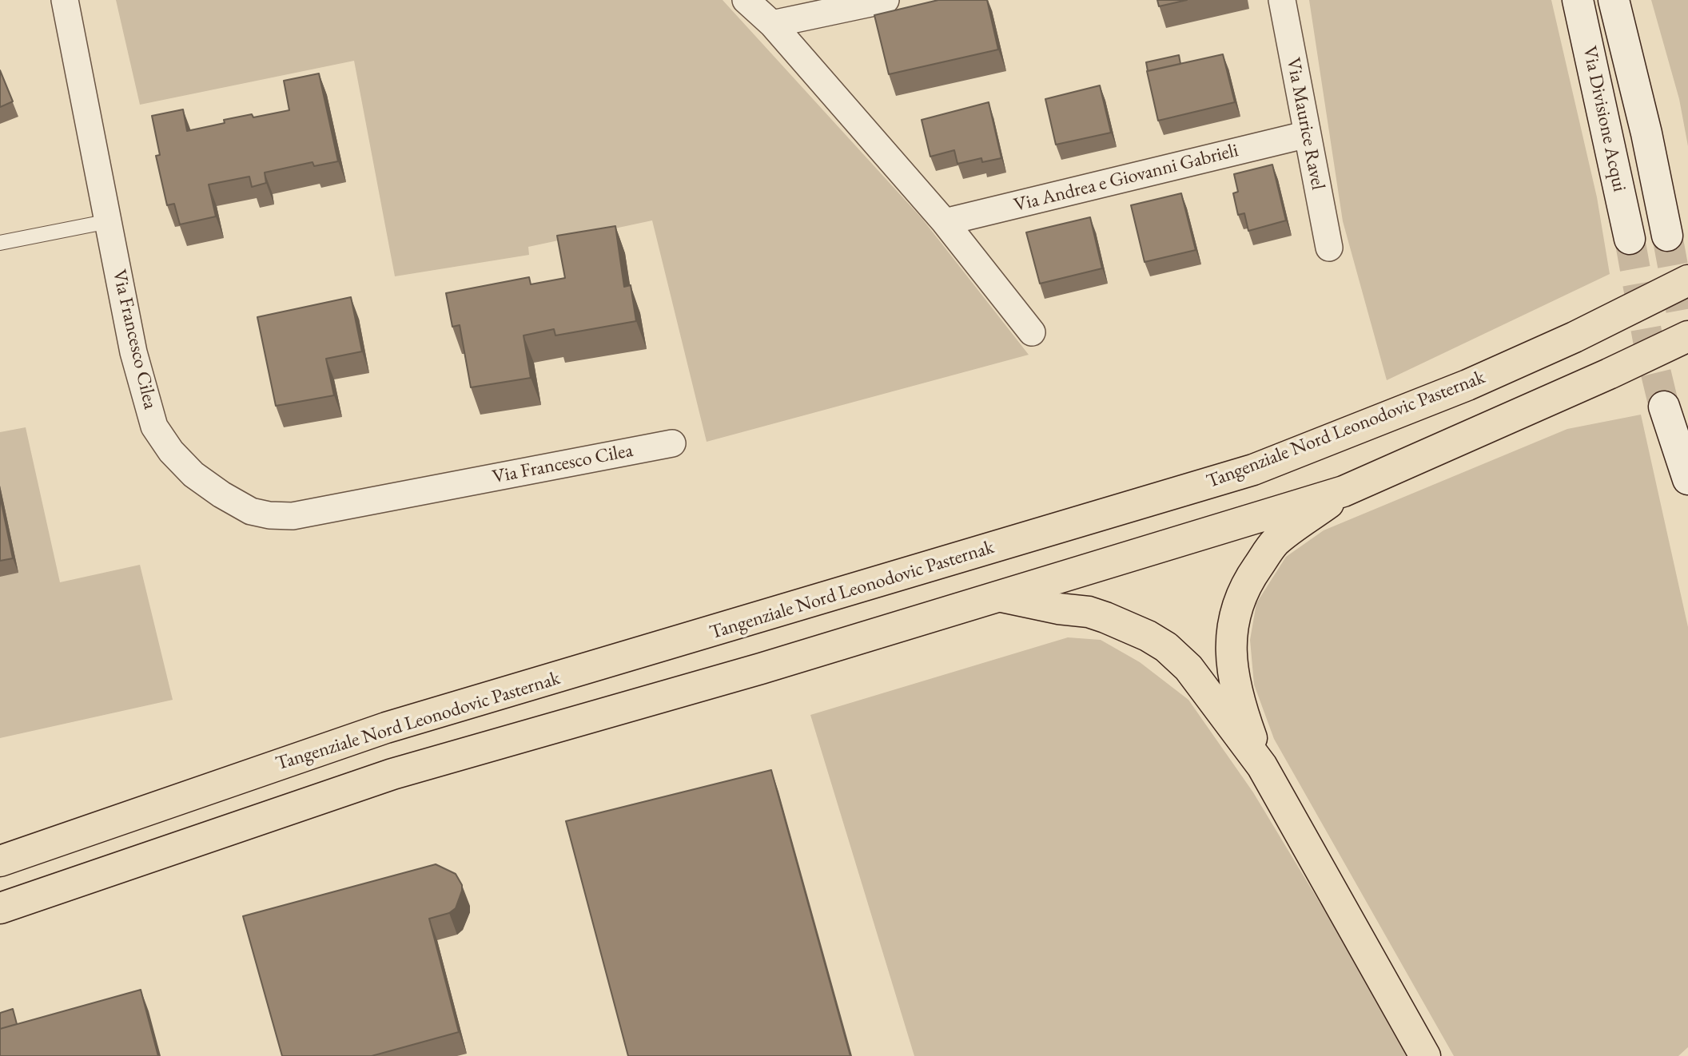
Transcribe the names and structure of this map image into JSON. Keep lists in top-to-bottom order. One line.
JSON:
{"streets":{"highway":["Tangenziale Nord Leonodovic Pasternak"],"main road":["Via Divisione Acqui"],"street":["Via Maurice Ravel","Via Andrea e Giovanni Gabrieli","Via Francesco Cilea"]},"crossings":[["Via Maurice Ravel","Via Andrea e Giovanni Gabrieli"]]}
